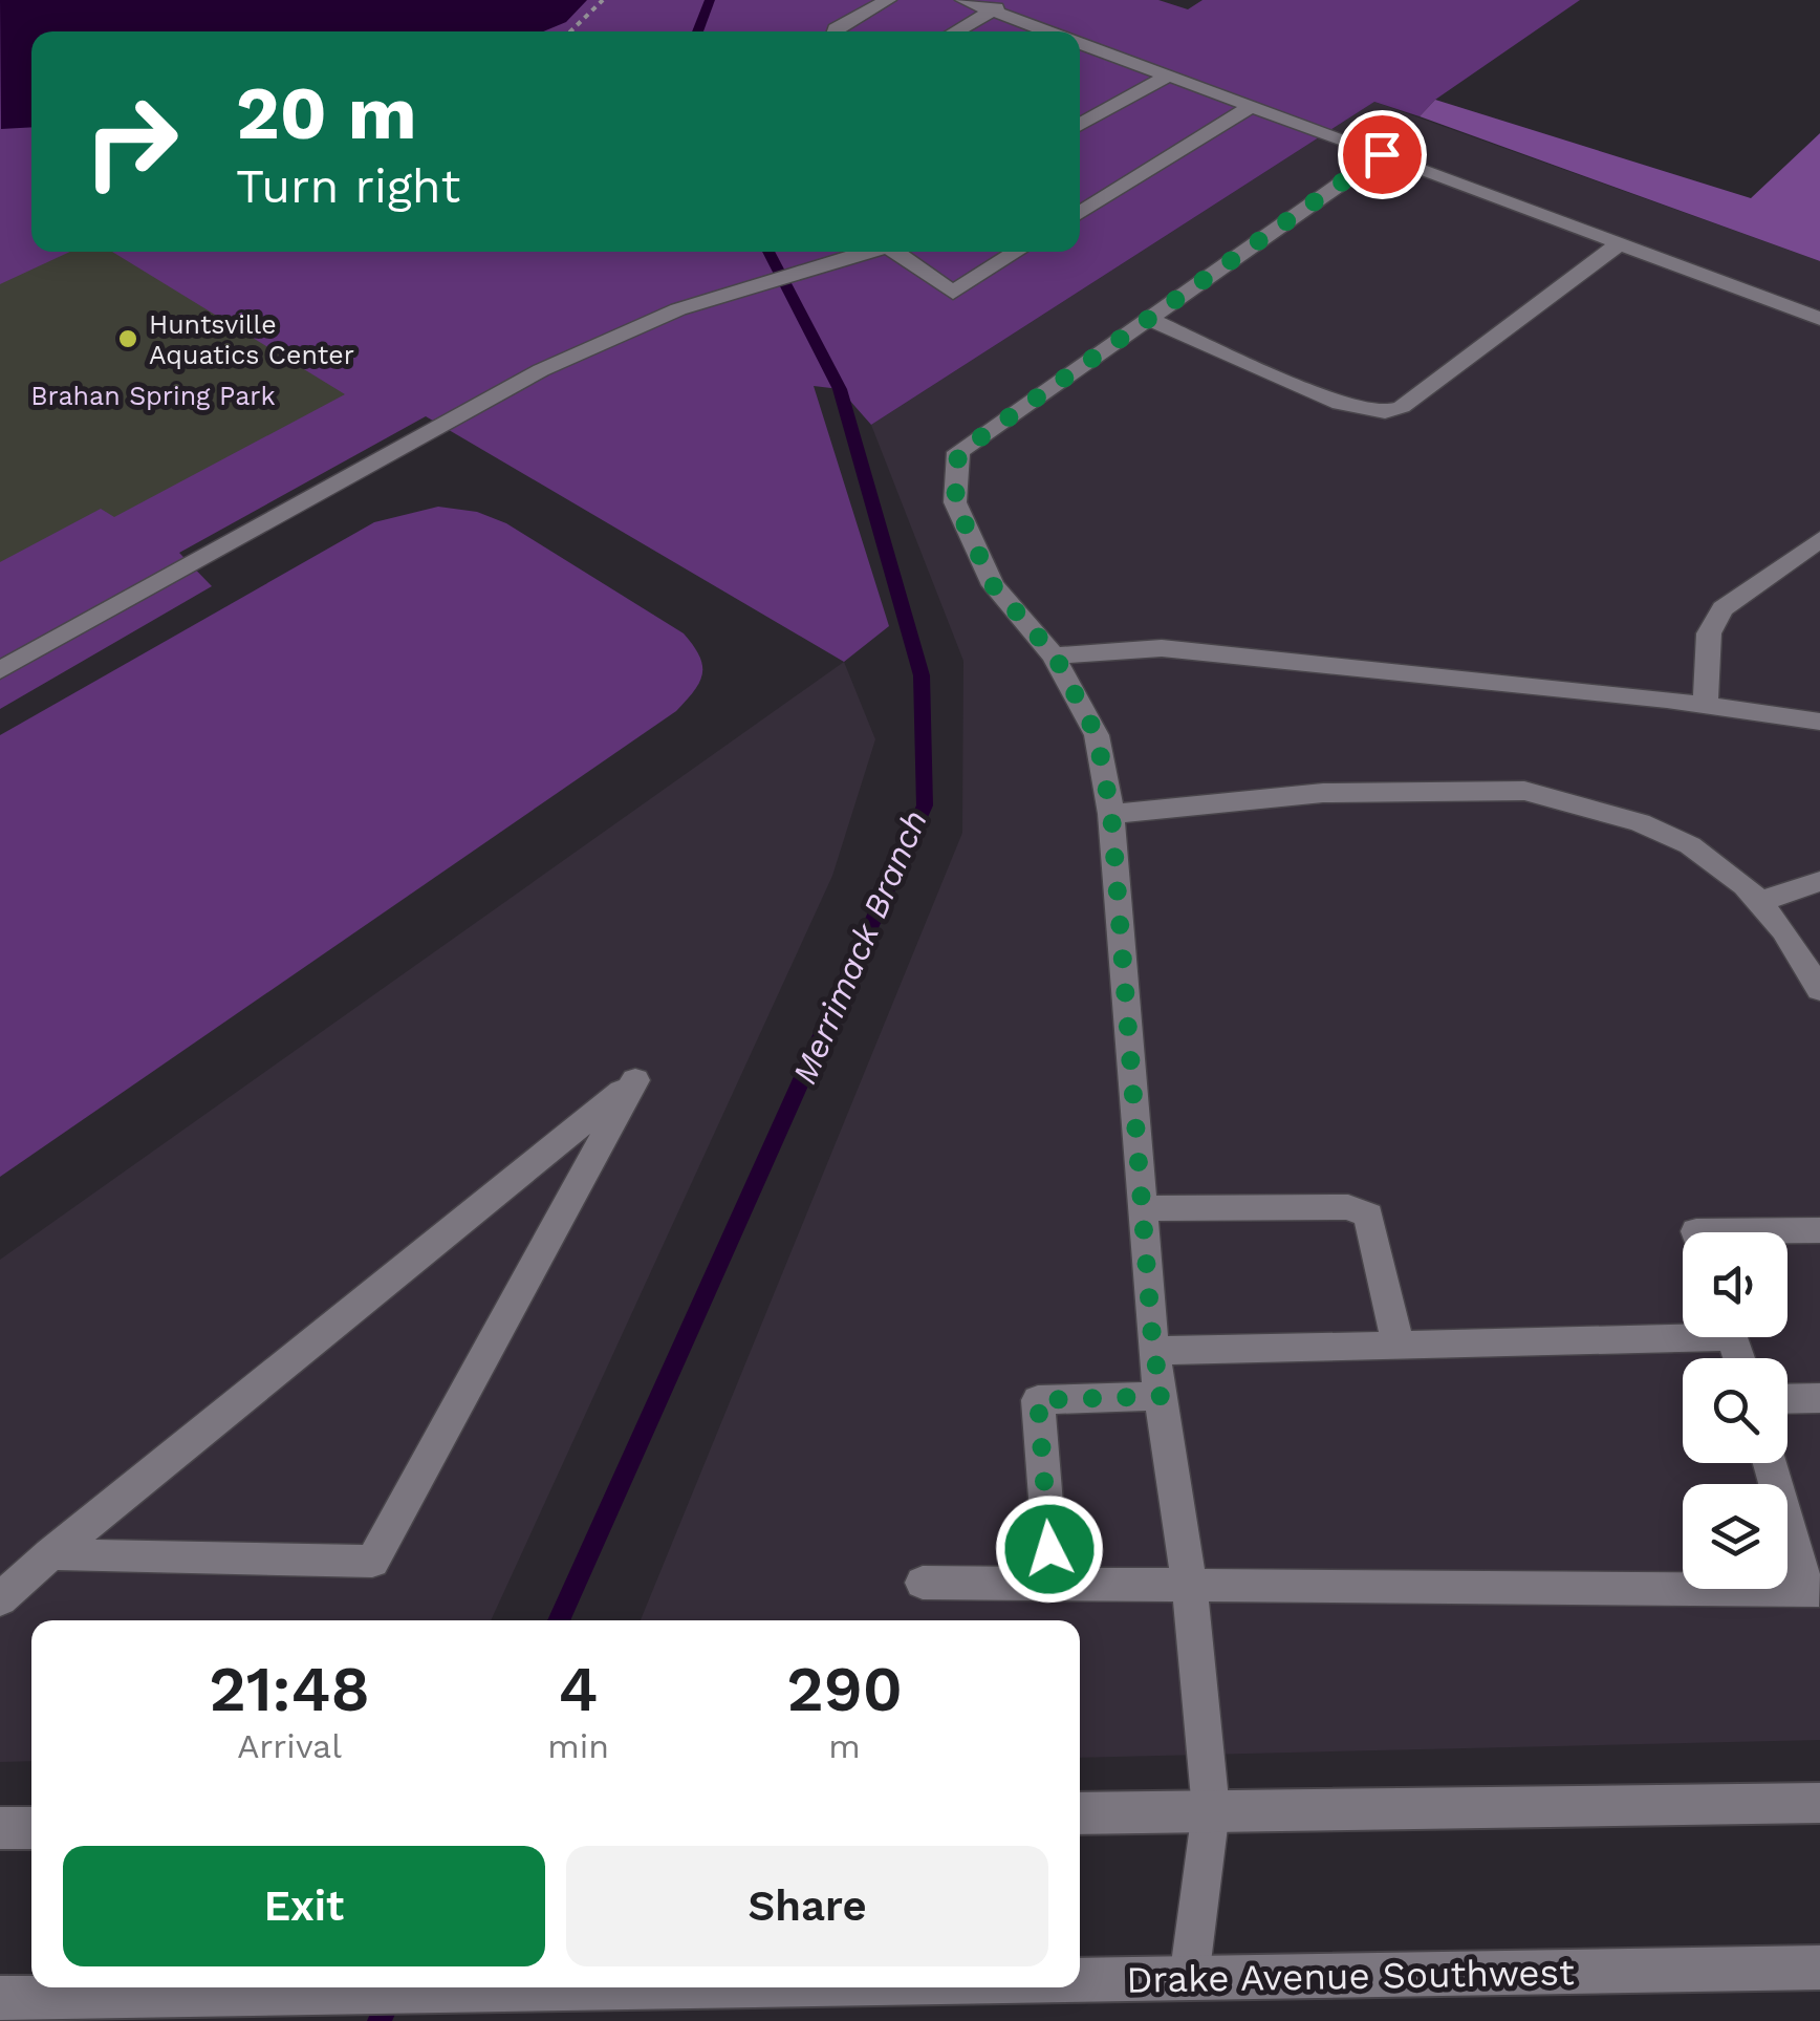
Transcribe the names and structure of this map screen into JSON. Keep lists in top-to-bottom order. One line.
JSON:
{"streets":{"street":["Drake Avenue Southwest"]},"water":["Merrimack Branch"],"parks":["Brahan Spring Park"],"places":["Huntsville Aquatics Center"],"page":{"turn":["20 m","Turn right"],"eta":["21:48","Arrival","4","min","290","m"],"buttons":["Exit","Share"]}}
